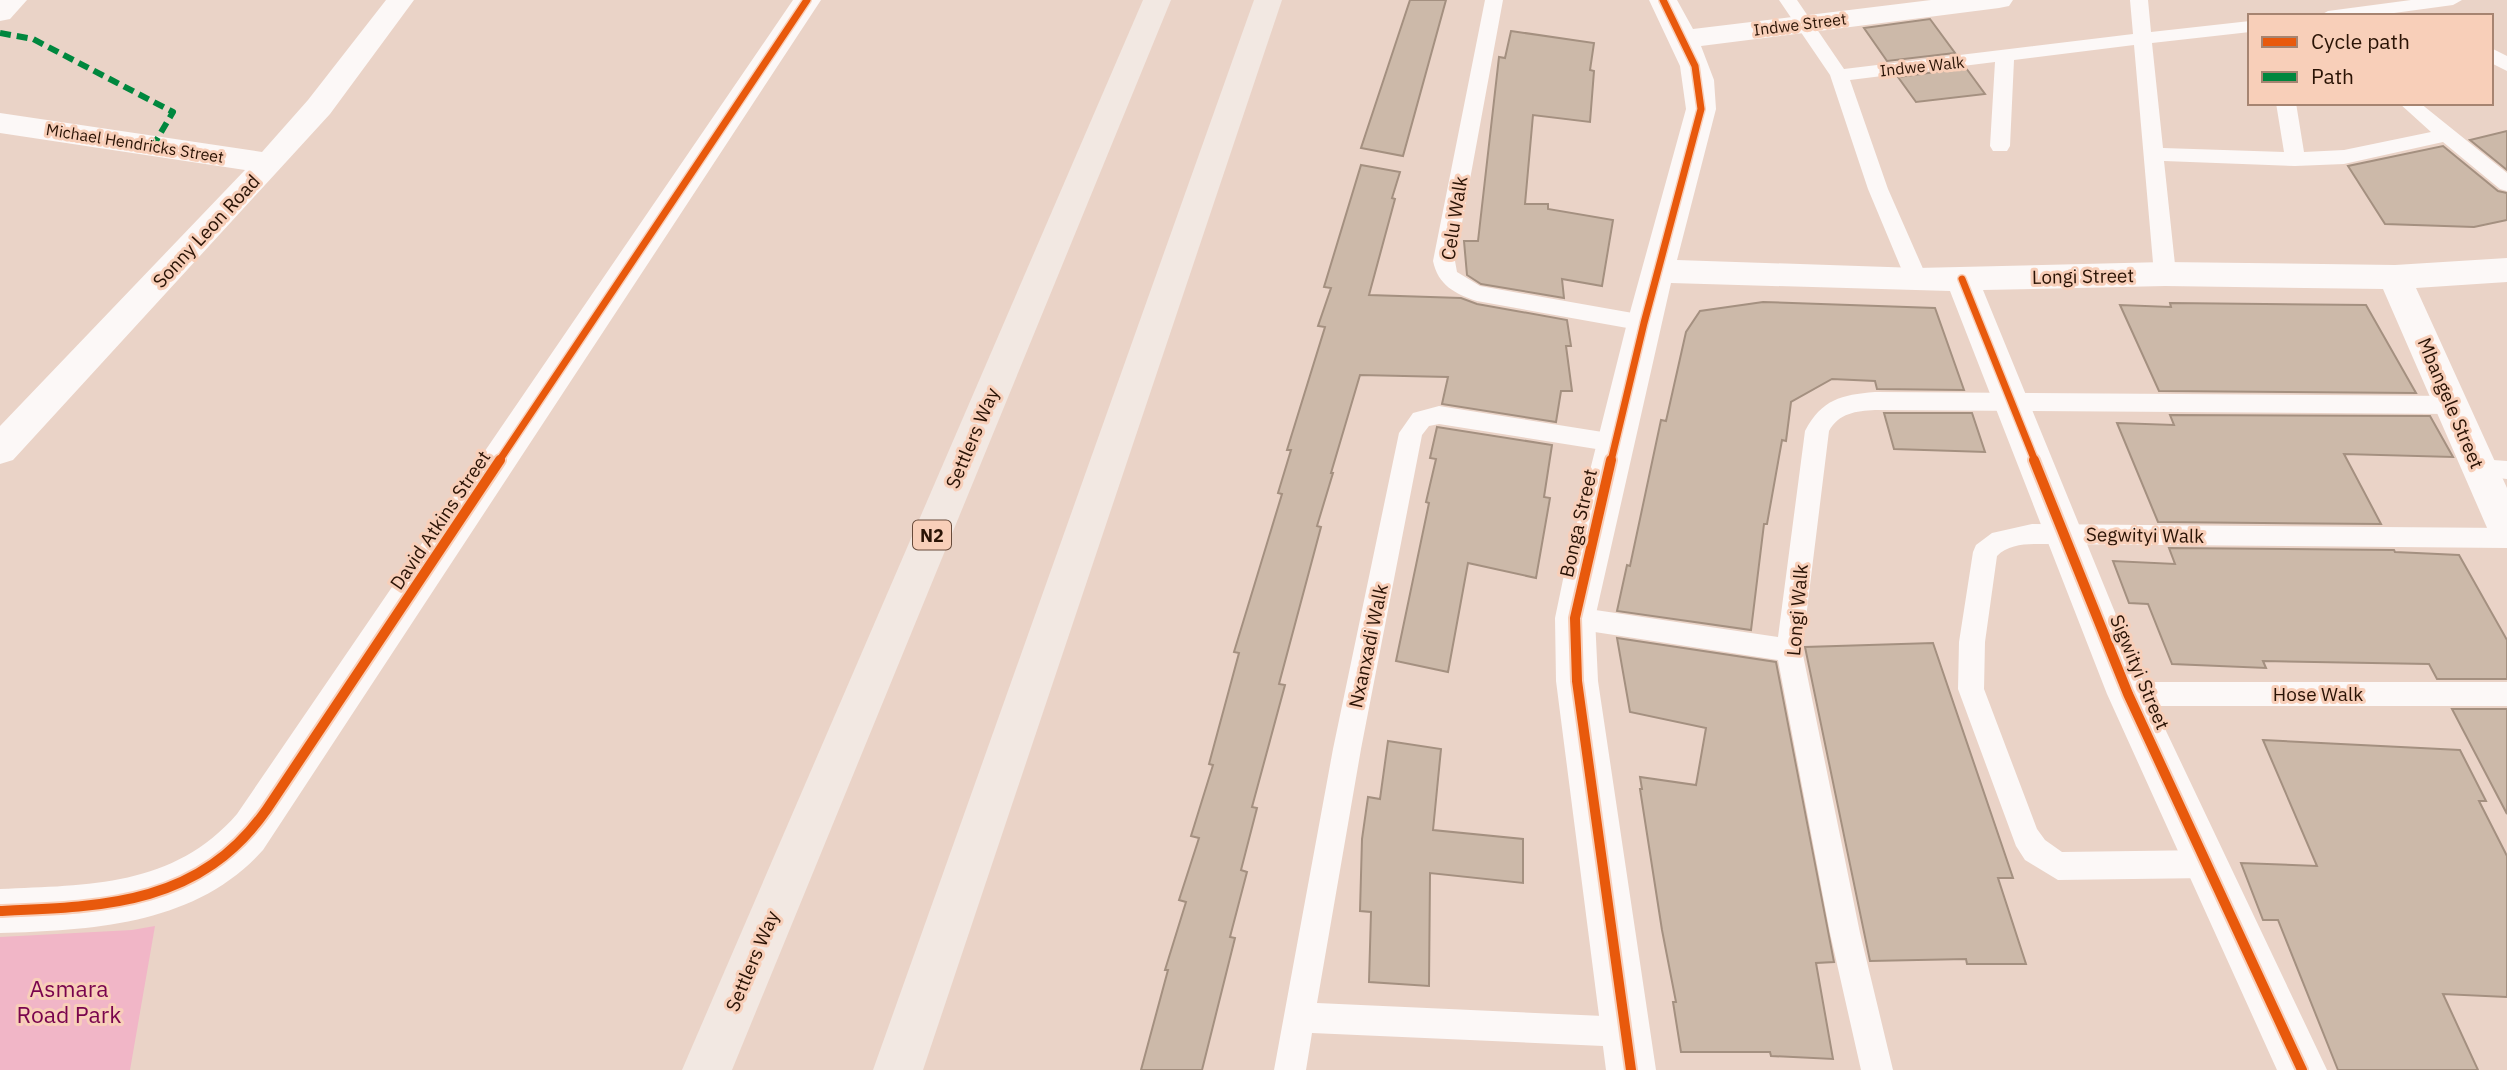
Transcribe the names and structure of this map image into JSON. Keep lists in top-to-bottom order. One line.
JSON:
{"streets":{"highway":["Settlers Way","N2"],"street":["Indwe Street","Michael Hendricks Street","Sonny Leon Road","Longi Street","Mbangele Street","David Atkins Street","Bonga Street","Sigwityi Street"],"lane":["Indwe Walk","Celu Walk","Segwityi Walk","Longi Walk","Nxanxadi Walk","Hose Walk"]},"crossings":[["Indwe Street","Bonga Street"],["Michael Hendricks Street","Sonny Leon Road"],["Celu Walk","Bonga Street"],["Longi Street","Mbangele Street"],["Longi Street","Bonga Street"],["Longi Street","Sigwityi Street"],["Bonga Street","Nxanxadi Walk"],["Segwityi Walk","Sigwityi Street"],["Longi Walk","Sigwityi Street"],["Sigwityi Street","Hose Walk"]],"parks":["Asmara Road Park"],"legend":["Cycle path","Path"]}
